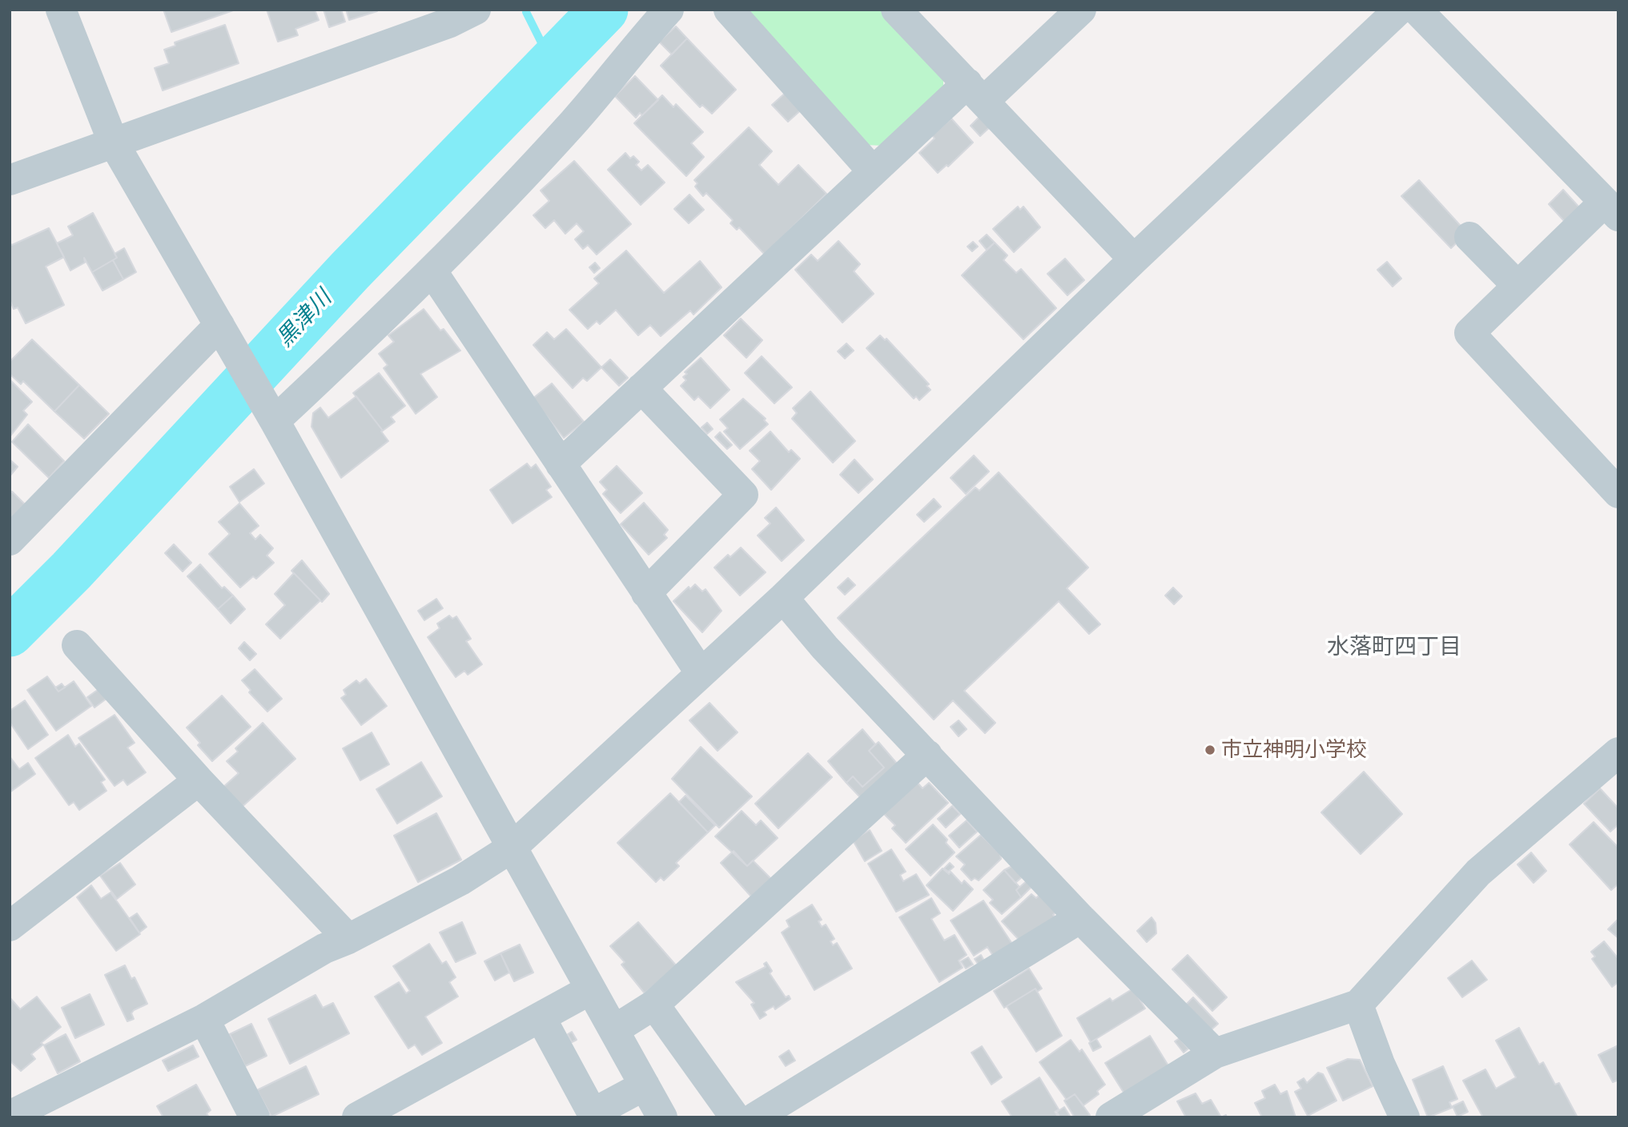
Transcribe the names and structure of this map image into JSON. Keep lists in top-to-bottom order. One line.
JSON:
{"districts":["水落町四丁目"],"water":["黒津川"],"places":["市立神明小学校"]}
